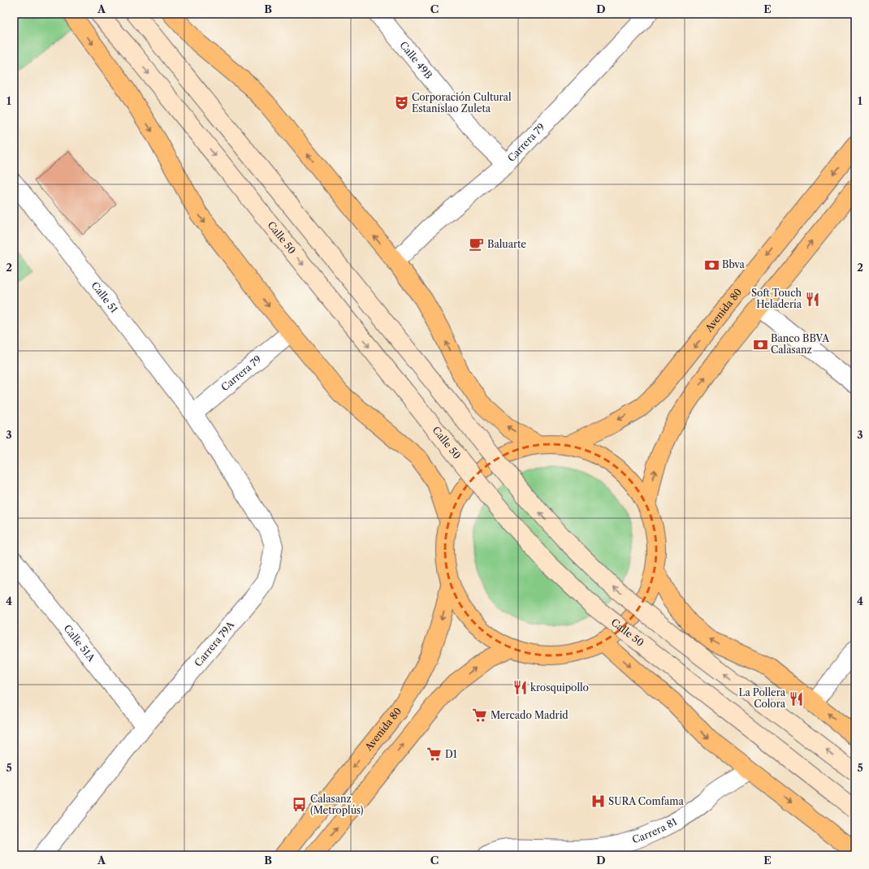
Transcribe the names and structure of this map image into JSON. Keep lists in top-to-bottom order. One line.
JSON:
{"streets":{"main road":["Calle 50","Avenida 80"],"street":["Calle 49B","Carrera 79","Calle 51","Calle 51A","Carrera 79A","Carrera 81"]},"crossings":[["Calle 49B","Carrera 79"],["Carrera 79","Calle 51"],["Carrera 79","Carrera 79A"],["Calle 51","Carrera 79A"],["Calle 51A","Carrera 79A"]],"places":{"theatre":["Corporación Cultural Estanislao Zuleta"],"cafe":["Baluarte"],"bank":["Bbva","Banco BBVA Calasanz"],"restaurant":["Soft Touch Heladería","krosquipollo","La Pollera Colora"],"supermarket":["Mercado Madrid","D1"],"hospital":["SURA Comfama"],"bus stop":["Calasanz (Metroplús)"]},"grid":{"columns":["A","B","C","D","E"],"rows":["1","2","3","4","5"]}}
